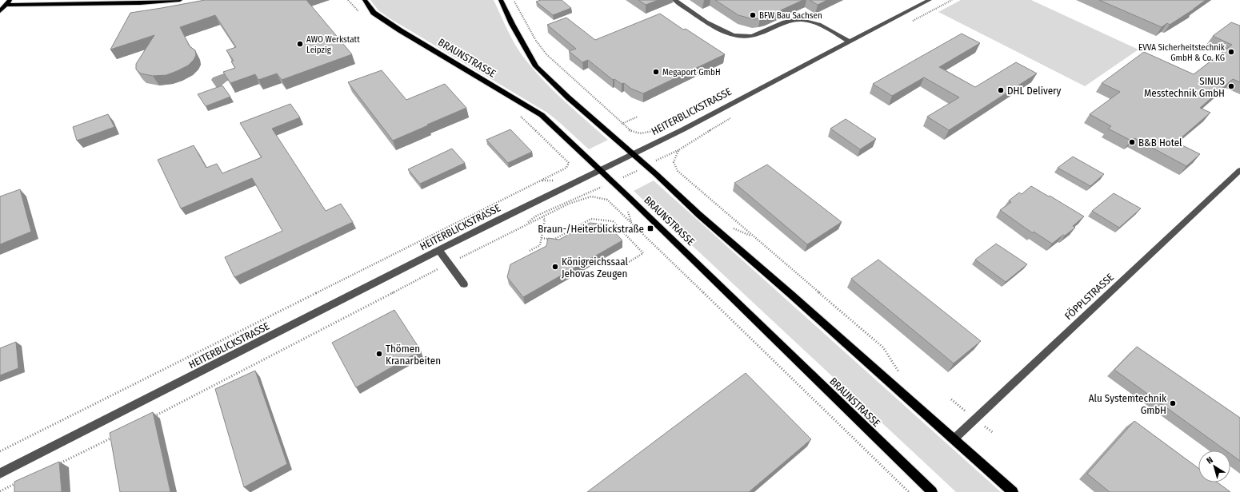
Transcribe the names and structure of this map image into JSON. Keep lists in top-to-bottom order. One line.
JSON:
{"streets":{"main road":["BRAUNSTRASSE"],"street":["HEITERBLICKSTRASSE","FÖPPLSTRASSE"]},"crossings":[["BRAUNSTRASSE","HEITERBLICKSTRASSE"]],"places":{"other":["BFW Bau Sachsen","AWO Werkstatt Leipzig","EVVA Sicherheitstechnik GmbH & Co. KG","Megaport GmbH","SINUS Messtechnik GmbH","DHL Delivery","B&B Hotel","Königreichssaal Jehovas Zeugen","Thömen Kranarbeiten","Alu Systemtechnik GmbH"],"transit":["Braun-/Heiterblickstraße"]},"north":"top left"}
